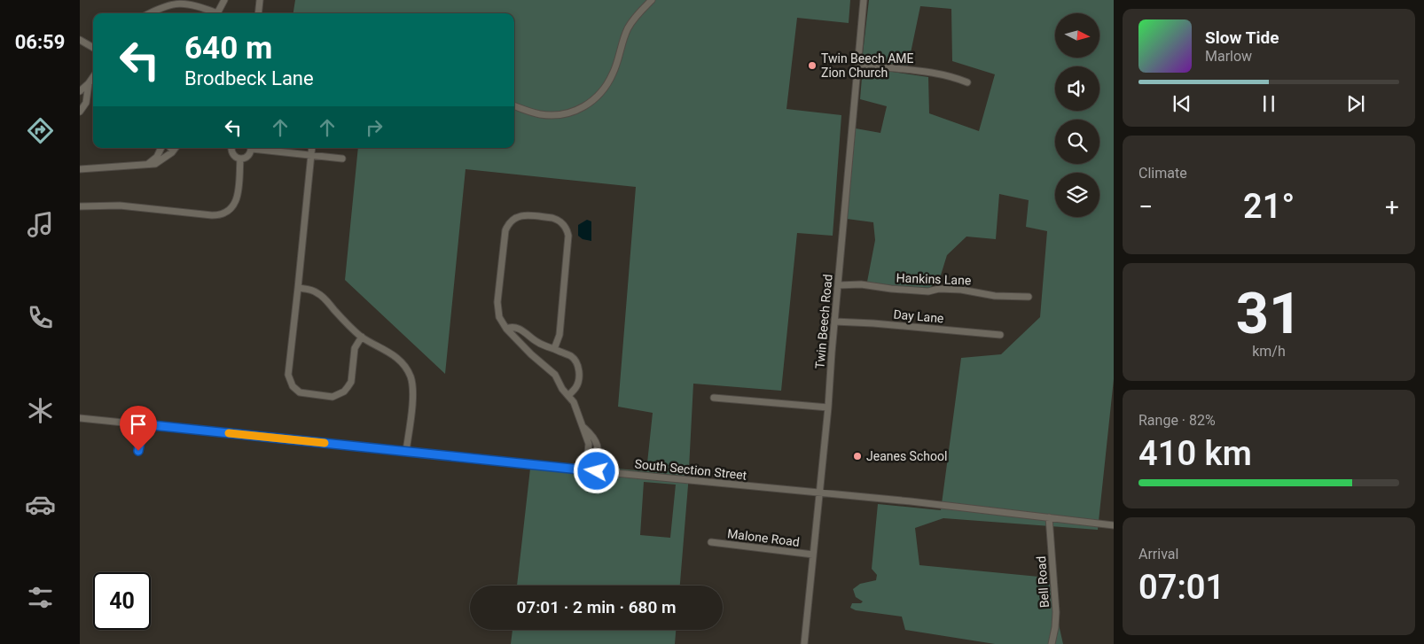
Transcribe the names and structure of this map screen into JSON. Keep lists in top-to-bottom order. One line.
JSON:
{"streets":{"street":["Hankins Lane","Day Lane","Twin Beech Road","South Section Street","Malone Road","Bell Road"]},"crossings":[["Hankins Lane","Twin Beech Road"],["Day Lane","Twin Beech Road"],["Twin Beech Road","South Section Street"],["Twin Beech Road","Malone Road"],["South Section Street","Bell Road"]],"places":["Twin Beech AME Zion Church","Jeanes School"],"north":"right","page":{"tabs":"06:59","turn":["640 m","Brodbeck Lane"],"song":["Slow Tide","Marlow"],"tile":["Climate",["31","km/h"],["Range · 82%","410 km"],["Arrival","07:01"]],"heat":["−","21°","+"],"limit":"40","trip":"07:01 · 2 min · 680 m"}}
